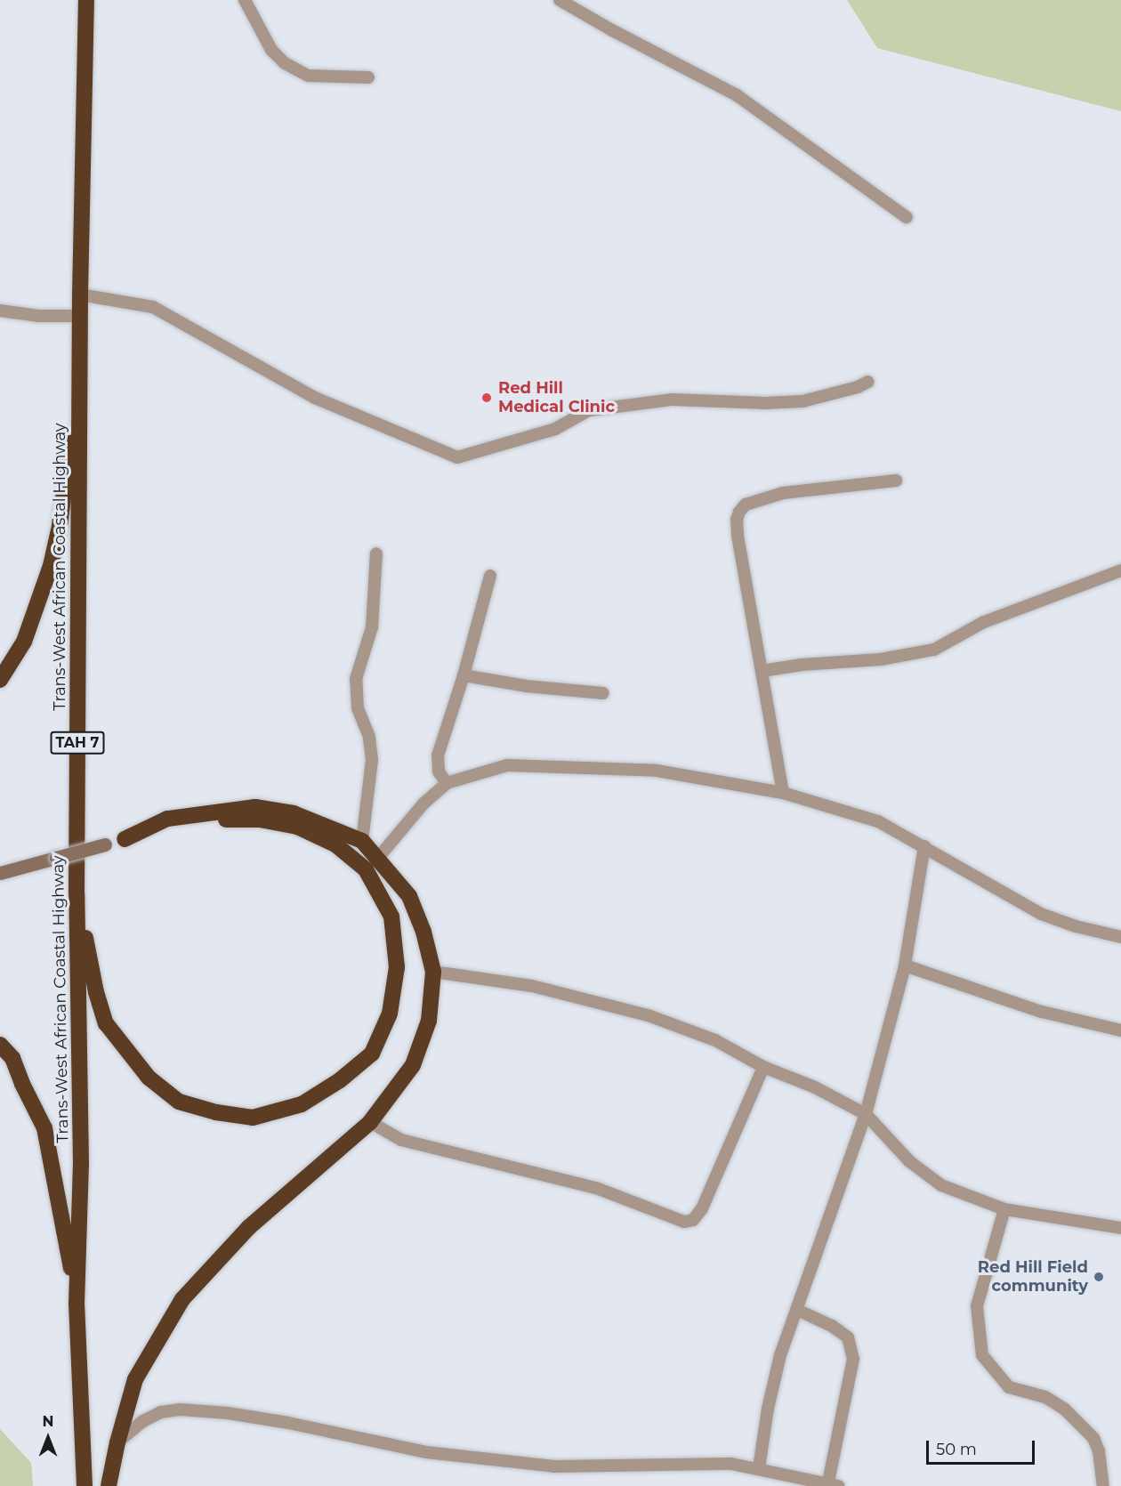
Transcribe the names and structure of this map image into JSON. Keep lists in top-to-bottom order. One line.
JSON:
{"streets":{"highway":["Trans-West African Coastal Highway","TAH 7"]},"places":["Red Hill Medical Clinic","Red Hill Field community"],"scale_bar":"50 m","north":"top"}
